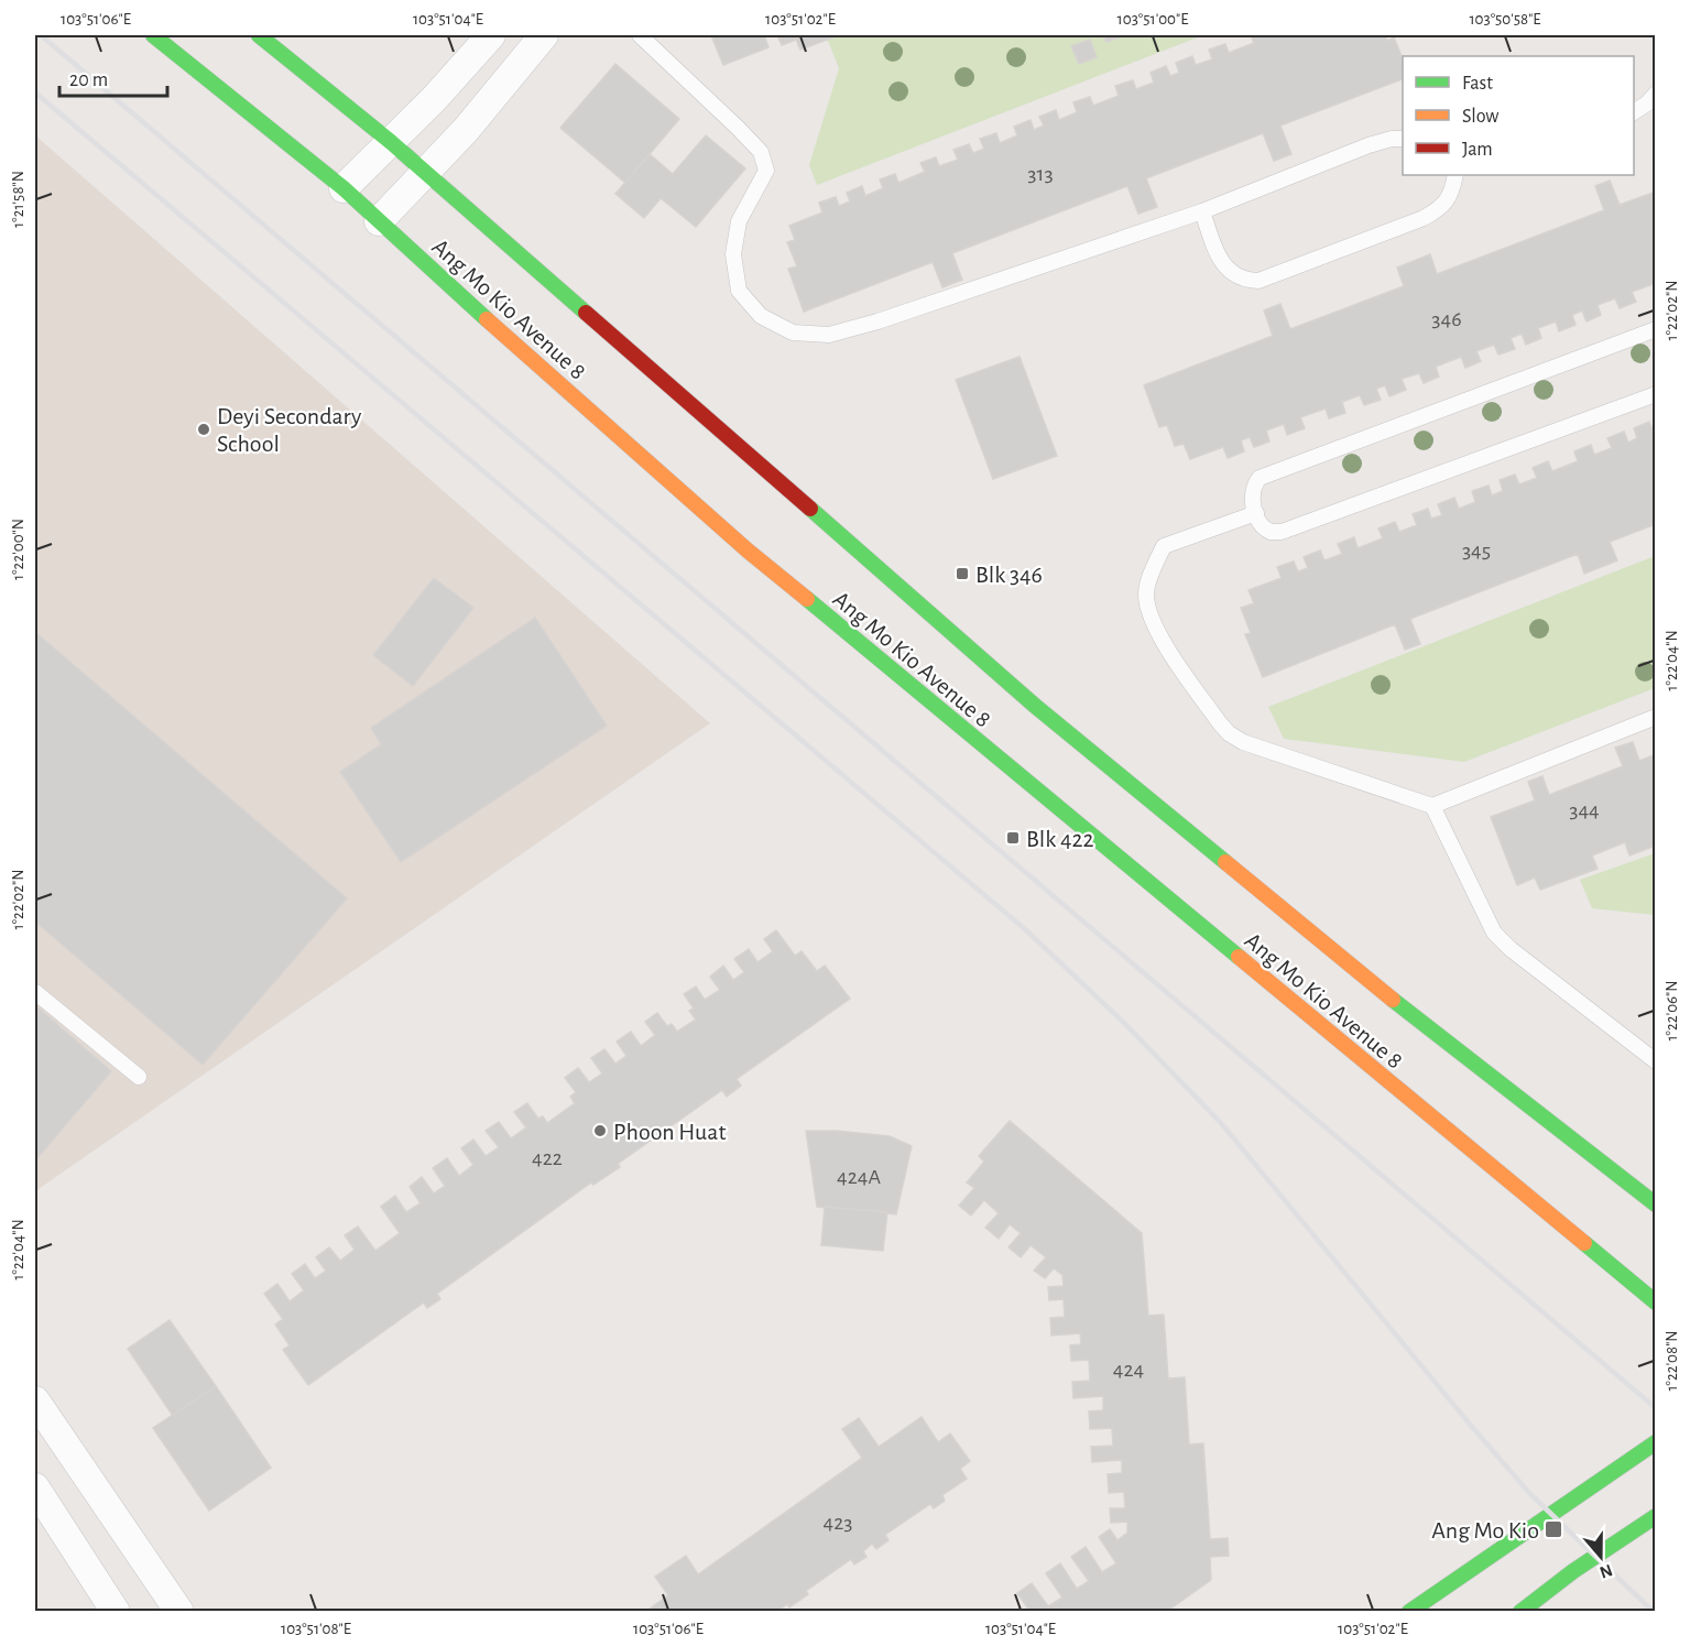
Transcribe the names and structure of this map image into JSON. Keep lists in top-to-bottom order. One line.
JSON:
{"streets":{"main road":["Ang Mo Kio Avenue 8"]},"places":{"other":["Deyi Secondary School","Phoon Huat"],"transit":["Blk 346","Blk 422","Ang Mo Kio"]},"house_numbers":["313","346","345","344","422","424A","424","423"],"legend":["Fast","Slow","Jam"],"scale_bar":"20 m","north":"bottom","coordinates":["103°51'06\"E","103°51'04\"E","103°51'02\"E","103°51'00\"E","103°50'58\"E","1°21'58\"N","1°22'02\"N","1°22'00\"N","1°22'04\"N","1°22'06\"N","1°22'08\"N","103°51'08\"E"]}
